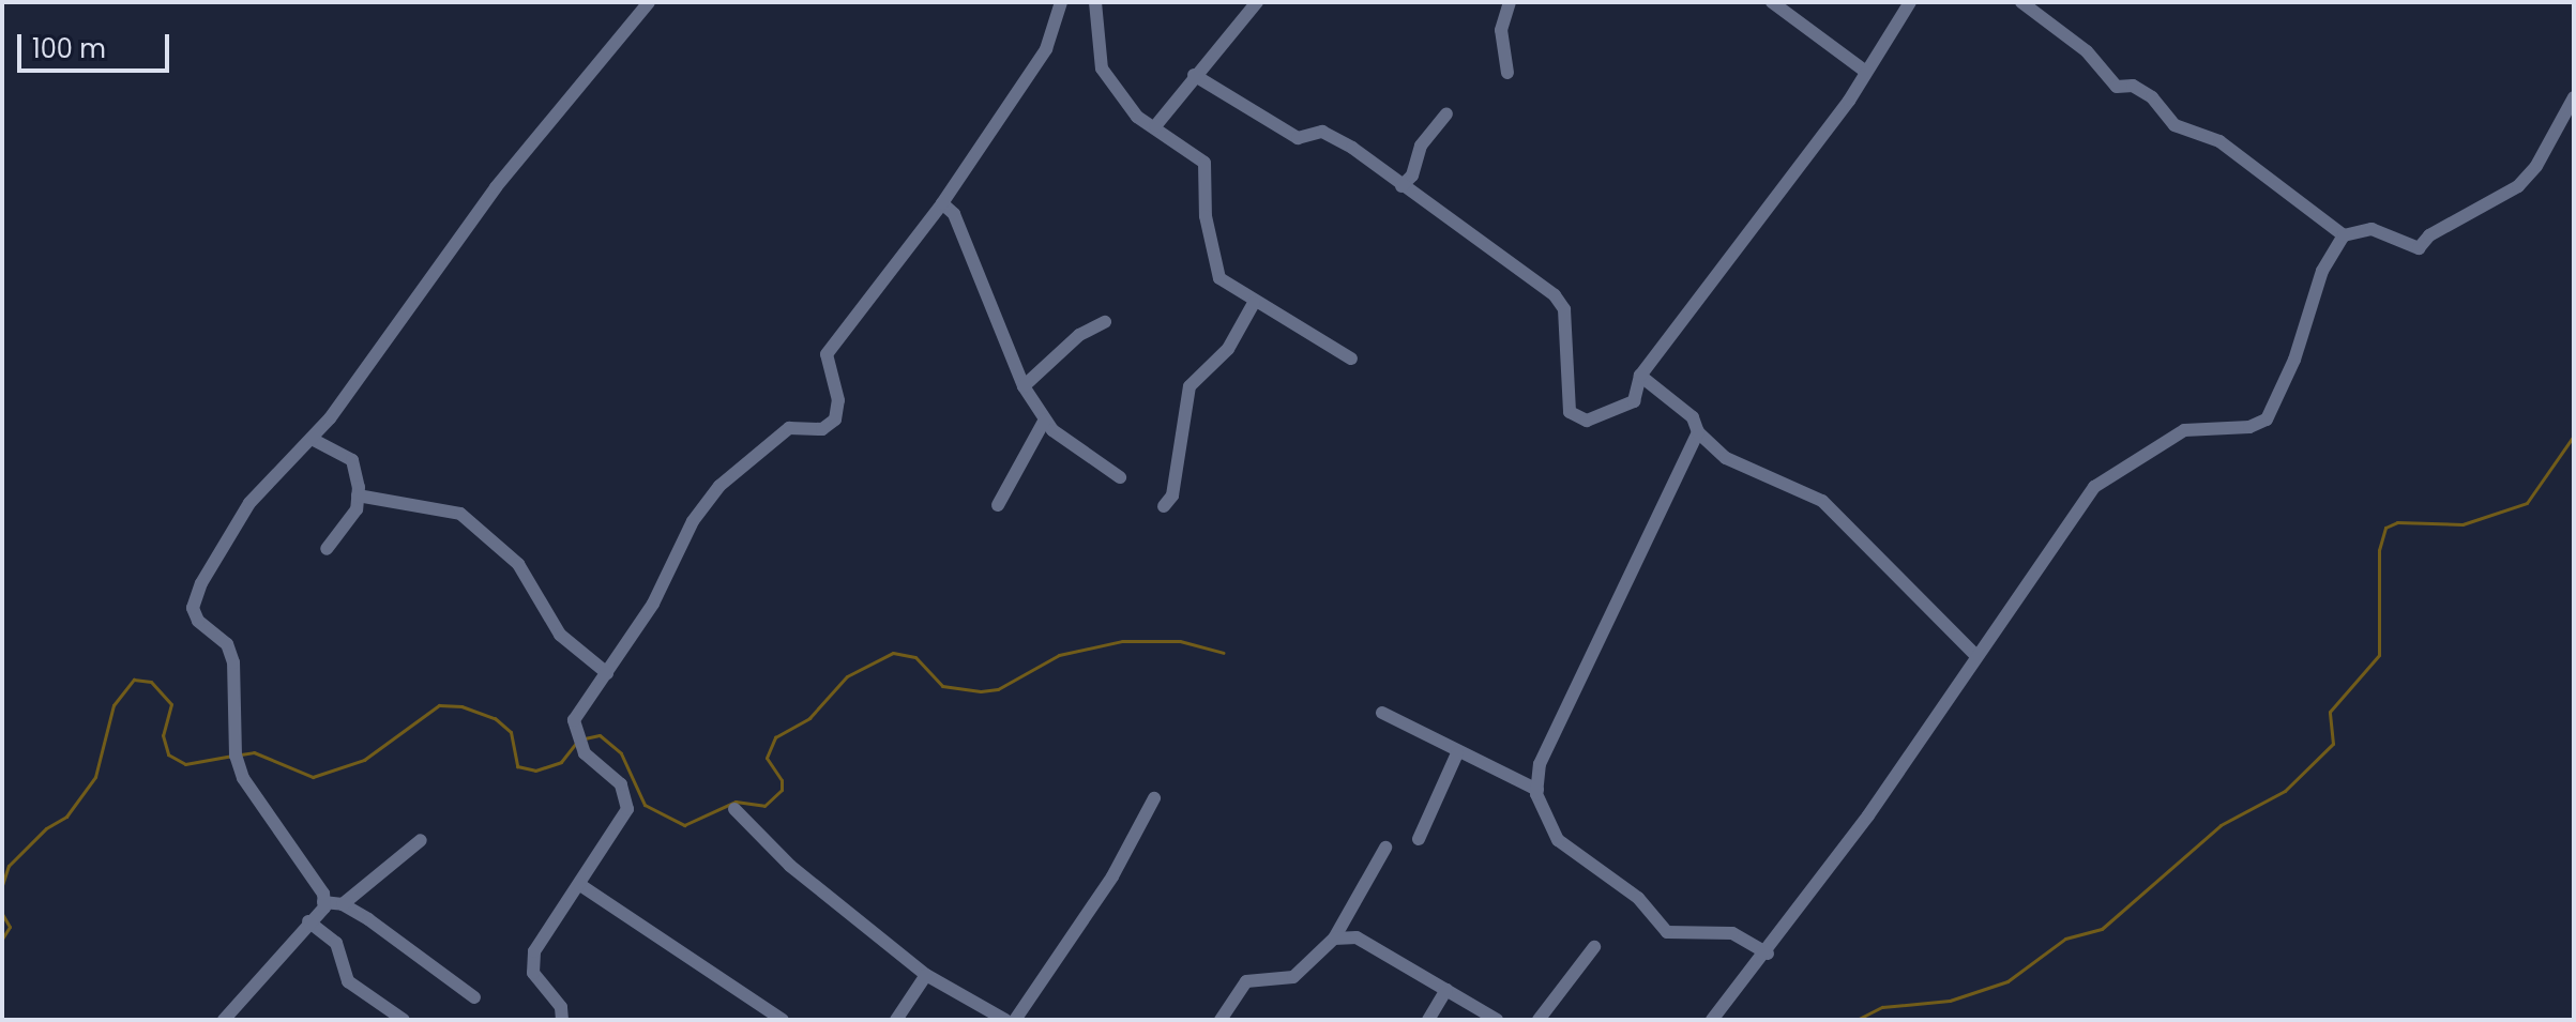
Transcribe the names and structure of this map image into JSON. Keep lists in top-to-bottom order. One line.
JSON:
{"scale_bar":"100 m"}
